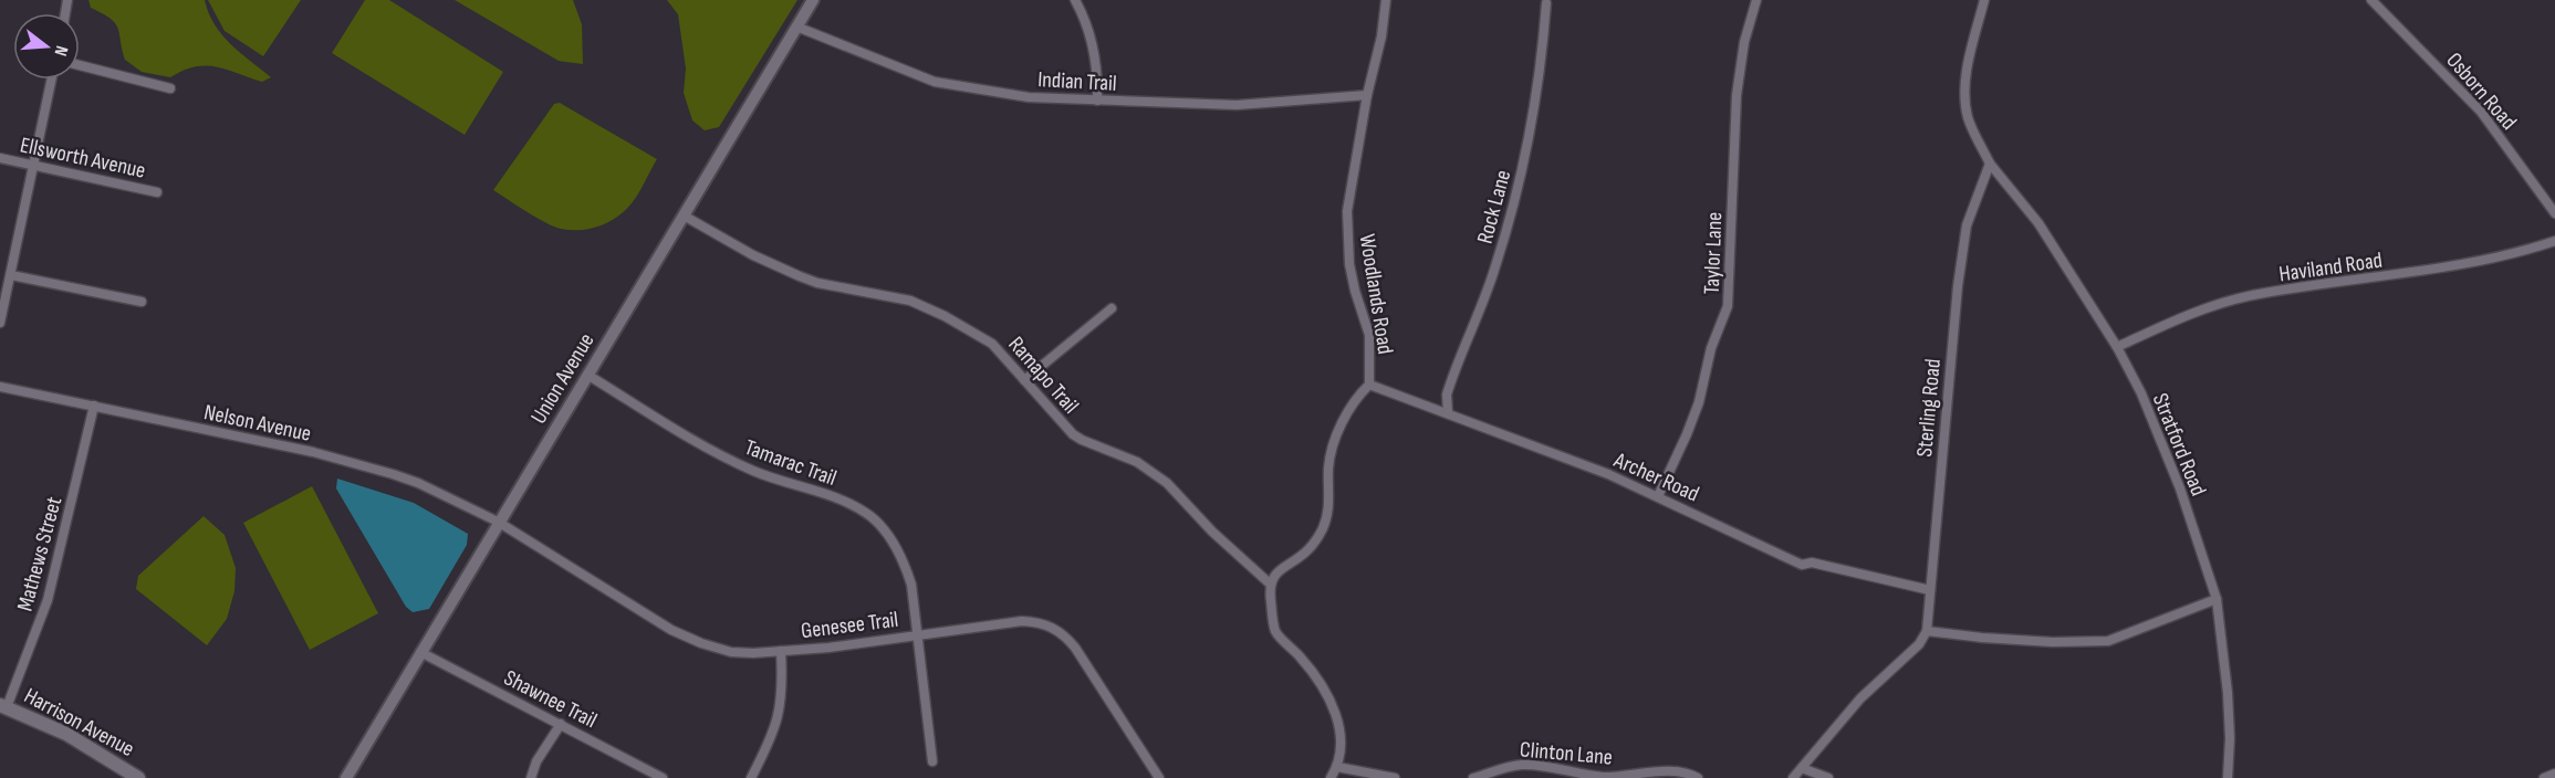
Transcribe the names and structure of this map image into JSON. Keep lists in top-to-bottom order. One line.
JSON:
{"streets":{"main road":["Harrison Avenue"],"street":["Indian Trail","Osborn Road","Ellsworth Avenue","Rock Lane","Taylor Lane","Haviland Road","Woodlands Road","Ramapo Trail","Union Avenue","Sterling Road","Nelson Avenue","Stratford Road","Tamarac Trail","Archer Road","Mathews Street","Genesee Trail","Shawnee Trail","Clinton Lane"]},"crossings":[["Indian Trail","Woodlands Road"],["Indian Trail","Union Avenue"],["Rock Lane","Archer Road"],["Taylor Lane","Archer Road"],["Haviland Road","Stratford Road"],["Woodlands Road","Ramapo Trail"],["Woodlands Road","Archer Road"],["Ramapo Trail","Union Avenue"],["Union Avenue","Nelson Avenue"],["Union Avenue","Tamarac Trail"],["Union Avenue","Genesee Trail"],["Union Avenue","Shawnee Trail"],["Sterling Road","Stratford Road"],["Sterling Road","Archer Road"],["Nelson Avenue","Mathews Street"],["Nelson Avenue","Genesee Trail"],["Tamarac Trail","Genesee Trail"],["Mathews Street","Harrison Avenue"]],"north":"right"}
